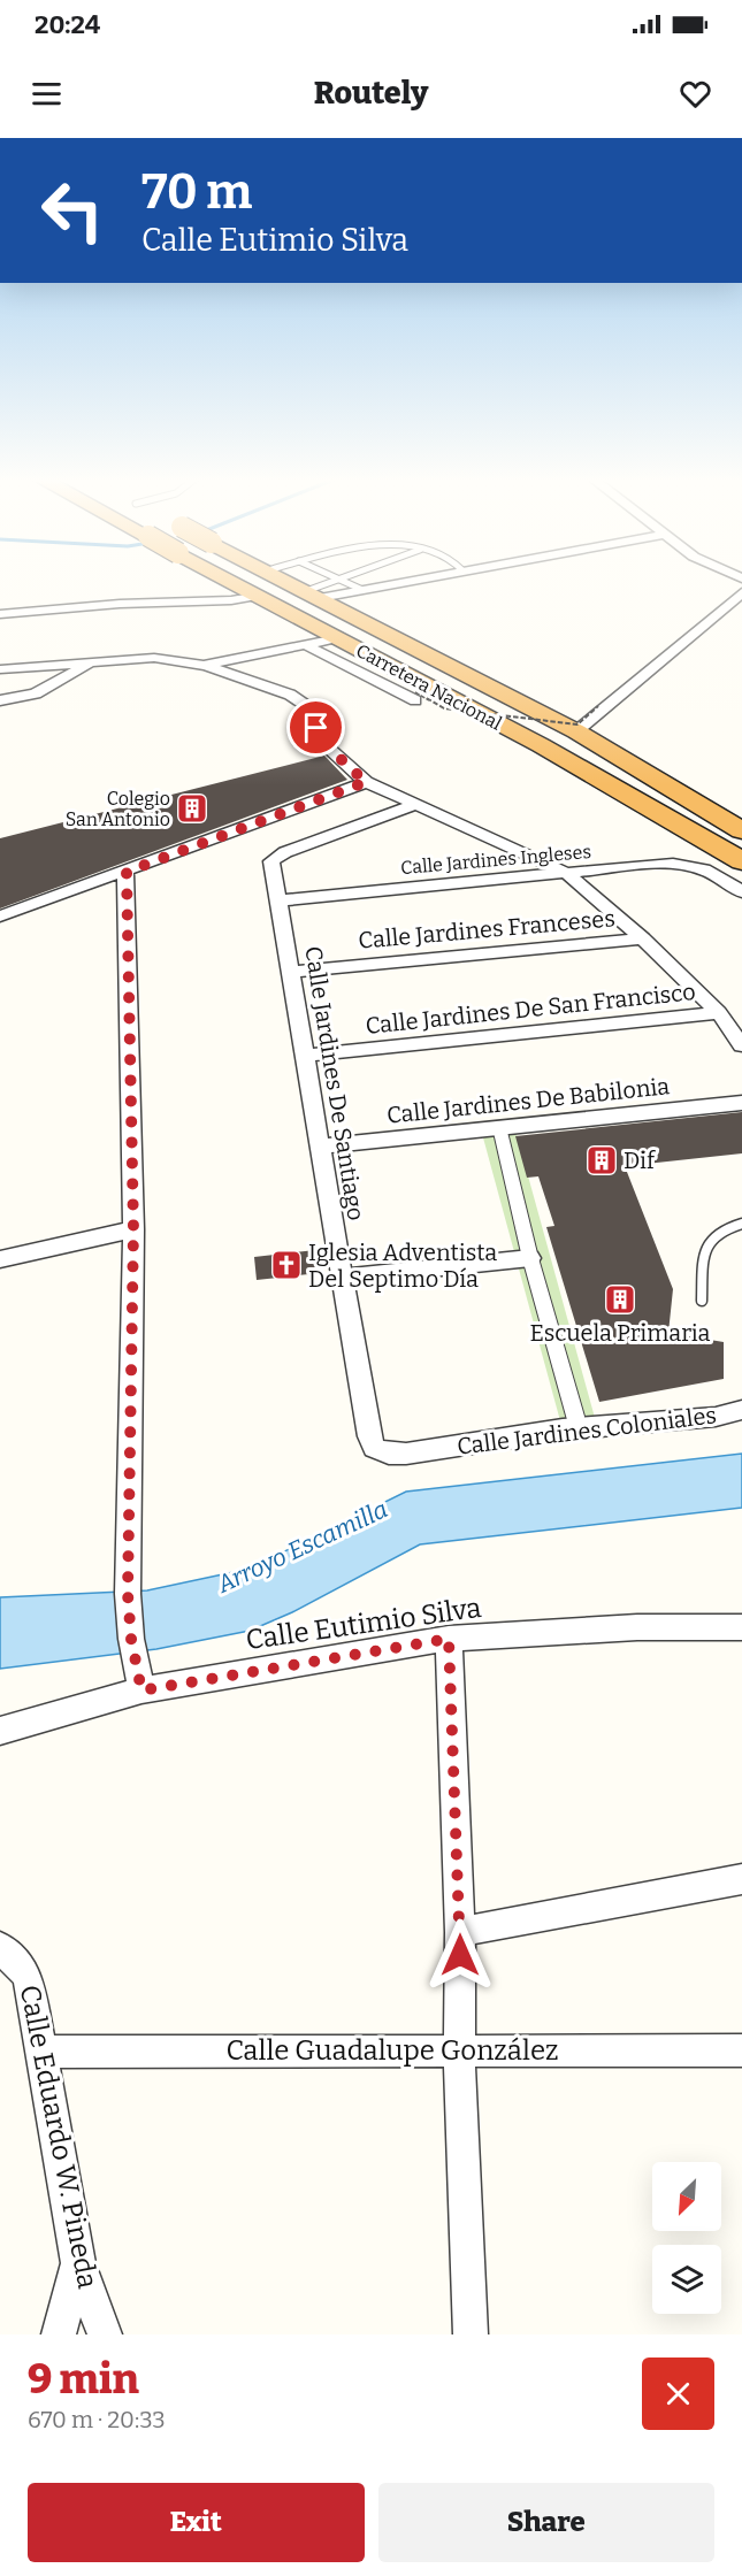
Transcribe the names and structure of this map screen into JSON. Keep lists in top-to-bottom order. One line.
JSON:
{"streets":{"highway":["Carretera Nacional"],"street":["Calle Jardines Ingleses","Calle Jardines Franceses","Calle Jardines De San Francisco","Calle Jardines De Santiago","Calle Jardines De Babilonia","Calle Jardines Coloniales","Calle Eutimio Silva","Calle Guadalupe González","Calle Eduardo W. Pineda"]},"crossings":[["Calle Jardines Ingleses","Calle Jardines De Santiago"],["Calle Jardines Franceses","Calle Jardines De Santiago"],["Calle Jardines De San Francisco","Calle Jardines De Santiago"],["Calle Jardines De Santiago","Calle Jardines De Babilonia"],["Calle Jardines De Santiago","Calle Jardines Coloniales"],["Calle Guadalupe González","Calle Eduardo W. Pineda"]],"water":["Arroyo Escamilla"],"places":{"building":["Colegio San Antonio","Dif","Escuela Primaria"],"church":["Iglesia Adventista Del Septimo Día"]},"north":"bottom left","page":{"status":"20:24","header":"Routely","turn":["70 m","Calle Eutimio Silva"],"heading":["9 min","670 m · 20:33"],"buttons":["Exit","Share"]}}
